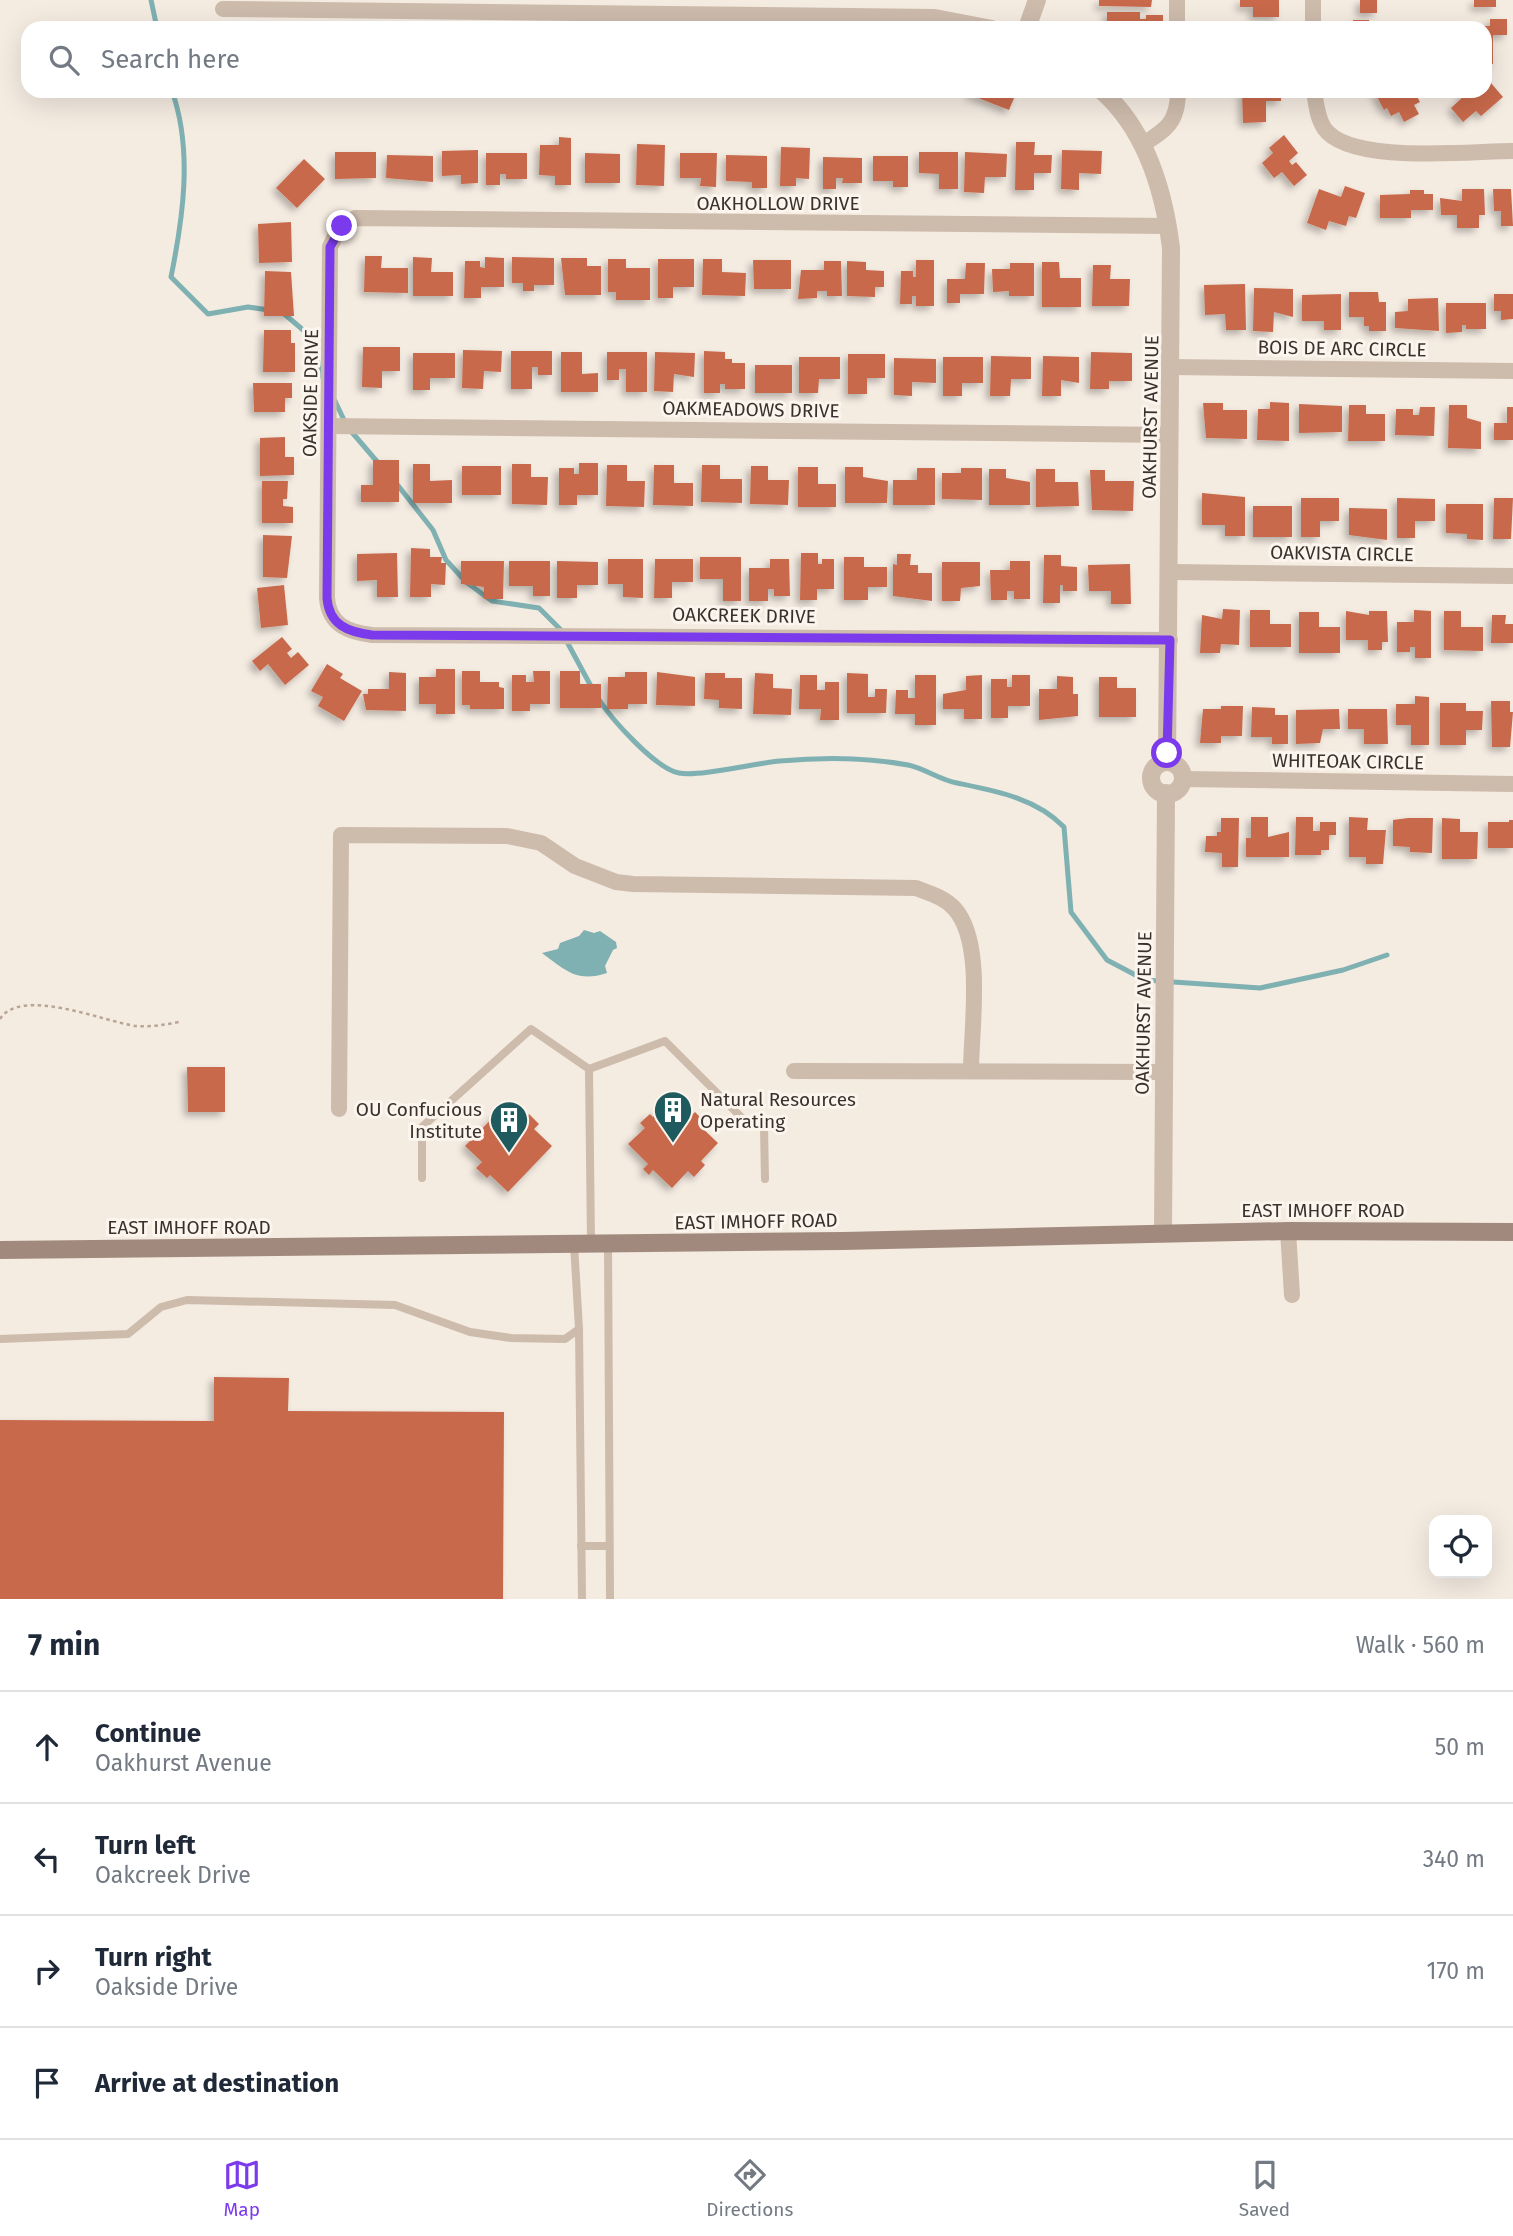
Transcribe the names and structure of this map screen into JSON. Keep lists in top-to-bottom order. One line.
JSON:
{"streets":{"main road":["EAST IMHOFF ROAD"],"street":["OAKHOLLOW DRIVE","BOIS DE ARC CIRCLE","OAKSIDE DRIVE","OAKMEADOWS DRIVE","OAKHURST AVENUE","OAKVISTA CIRCLE","OAKCREEK DRIVE","WHITEOAK CIRCLE"]},"crossings":[["OAKHOLLOW DRIVE","OAKSIDE DRIVE"],["OAKHOLLOW DRIVE","OAKHURST AVENUE"],["BOIS DE ARC CIRCLE","OAKHURST AVENUE"],["OAKSIDE DRIVE","OAKMEADOWS DRIVE"],["OAKSIDE DRIVE","OAKCREEK DRIVE"],["OAKMEADOWS DRIVE","OAKHURST AVENUE"],["OAKHURST AVENUE","OAKVISTA CIRCLE"],["OAKHURST AVENUE","OAKCREEK DRIVE"],["OAKHURST AVENUE","WHITEOAK CIRCLE"],["OAKHURST AVENUE","EAST IMHOFF ROAD"]],"places":{"building":["Natural Resources Operating","OU Confucious Institute"]},"page":{"search":"Search here","heading":["7 min","Walk · 560 m"],"list":[["Continue","Oakhurst Avenue","50 m"],["Turn left","Oakcreek Drive","340 m"],["Turn right","Oakside Drive","170 m"],"Arrive at destination"],"nav":["Map","Directions","Saved"]}}
